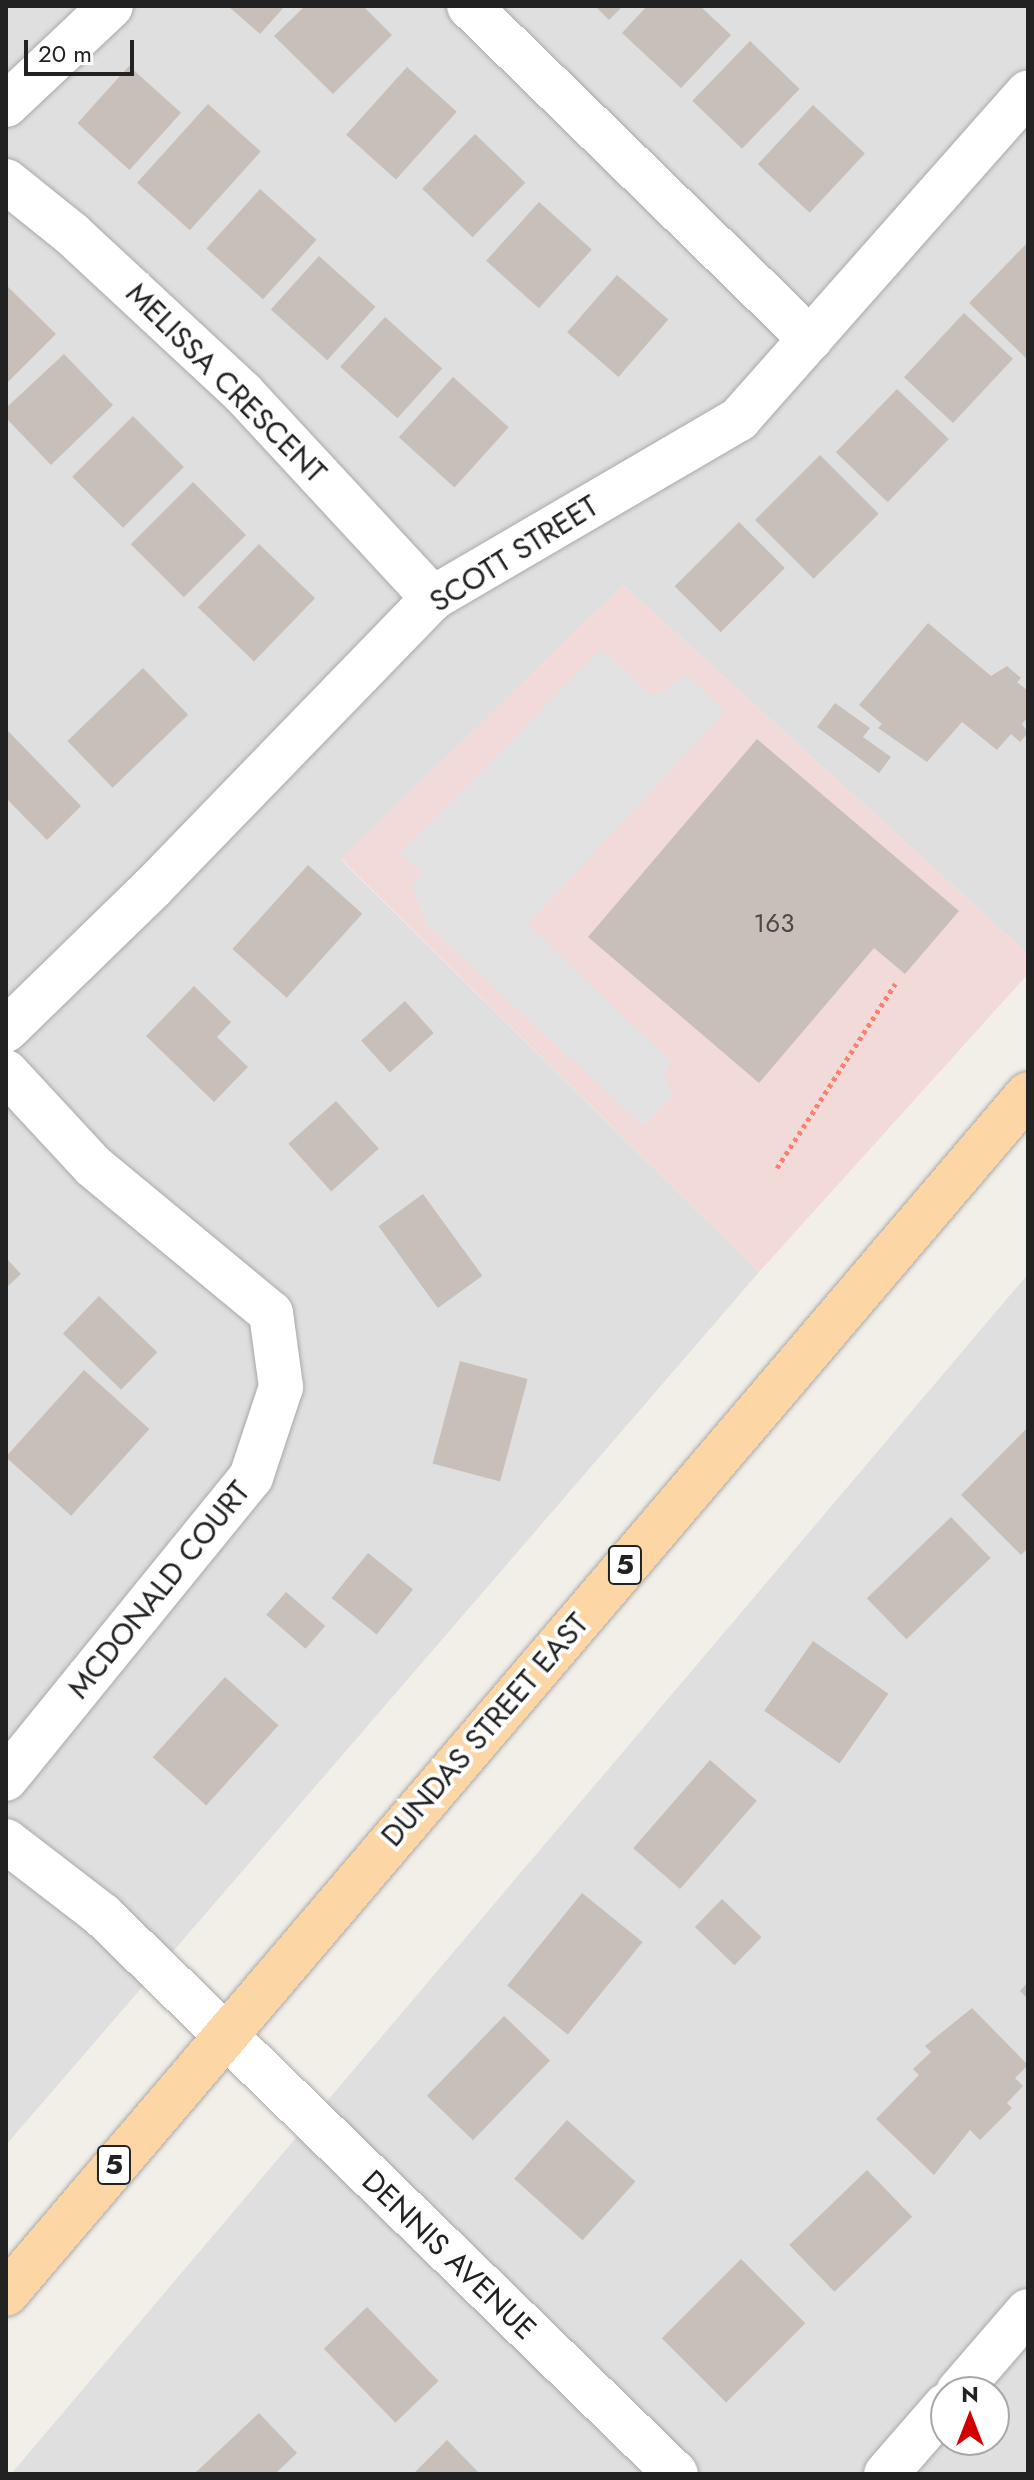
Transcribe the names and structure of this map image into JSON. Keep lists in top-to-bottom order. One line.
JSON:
{"streets":{"main road":["5","DUNDAS STREET EAST"],"street":["MELISSA CRESCENT","SCOTT STREET","MCDONALD COURT","DENNIS AVENUE"]},"crossings":[["MELISSA CRESCENT","SCOTT STREET"],["DUNDAS STREET EAST","DENNIS AVENUE"]],"house_numbers":["163"],"scale_bar":"20 m","north":"top"}
